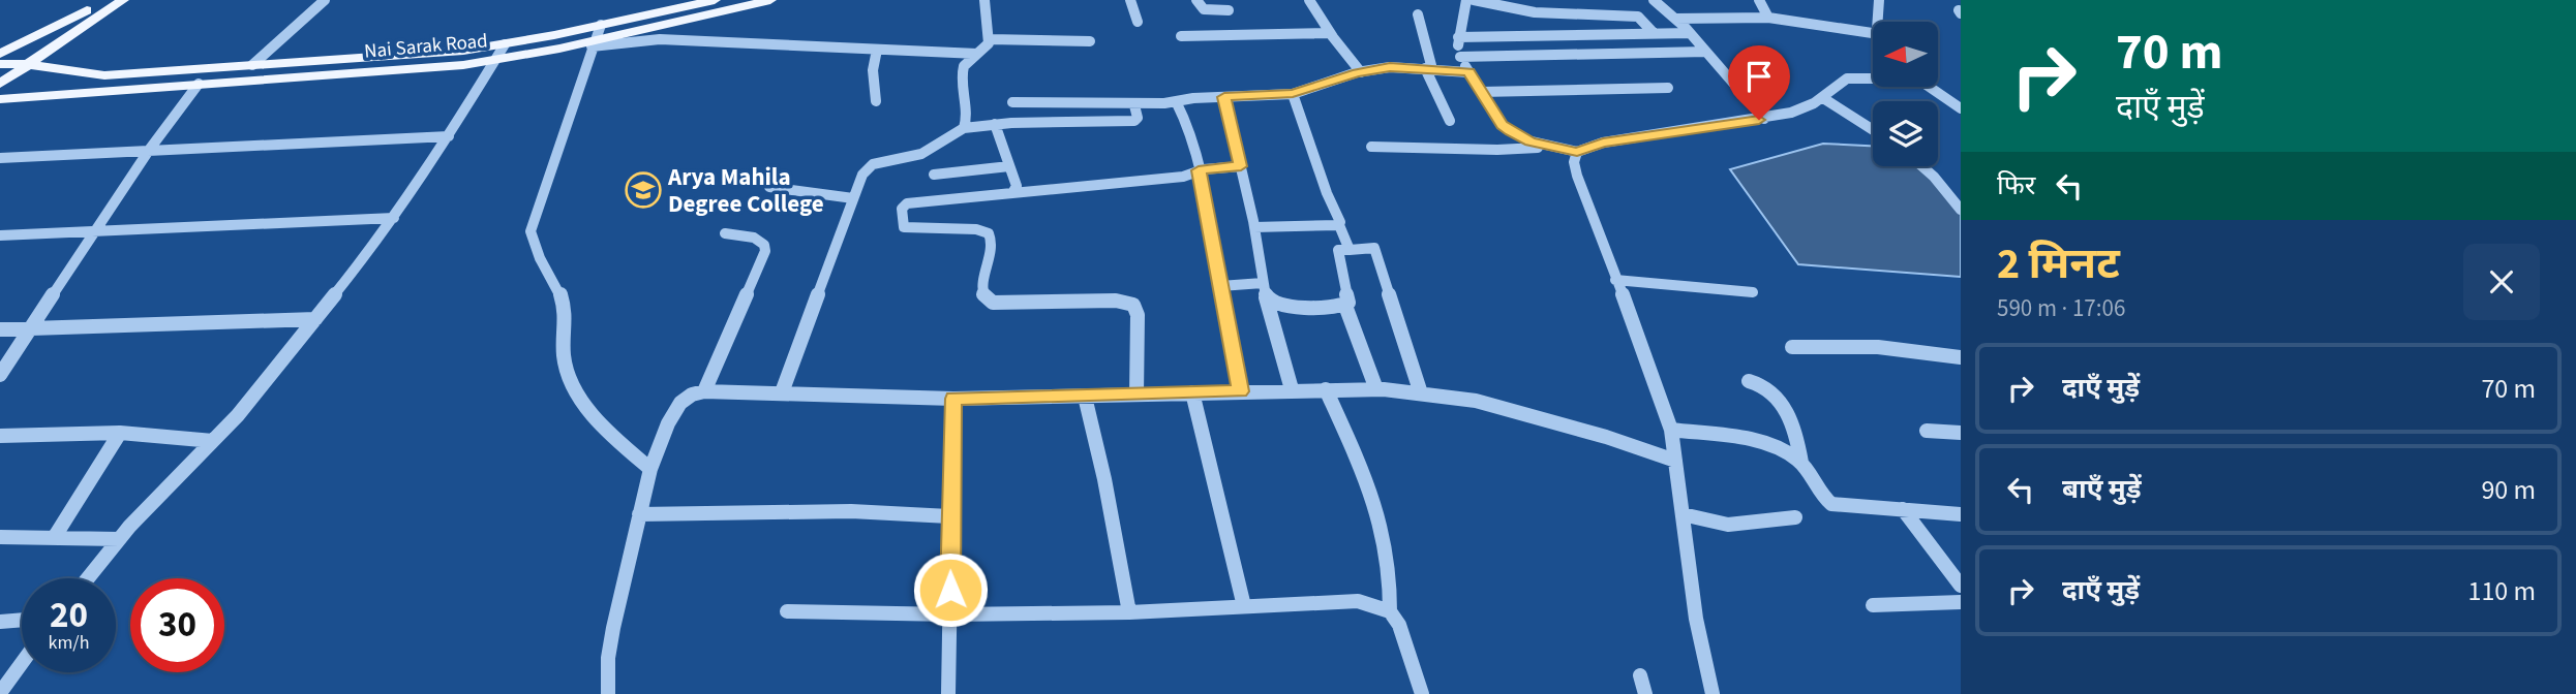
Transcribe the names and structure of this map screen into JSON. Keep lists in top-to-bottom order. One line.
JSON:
{"streets":{"main road":["Nai Sarak Road"]},"places":{"school or university":["Arya Mahila Degree College"]},"north":"left","page":{"turn":["70 m","दाएँ मुड़ें"],"then":"फिर","heading":["2 मिनट","590 m · 17:06"],"list":[{"name":"दाएँ मुड़ें","value":"70 m"},{"name":"बाएँ मुड़ें","value":"90 m"},{"name":"दाएँ मुड़ें","value":"110 m"}],"speed":"20 km/h","limit":"30"}}
